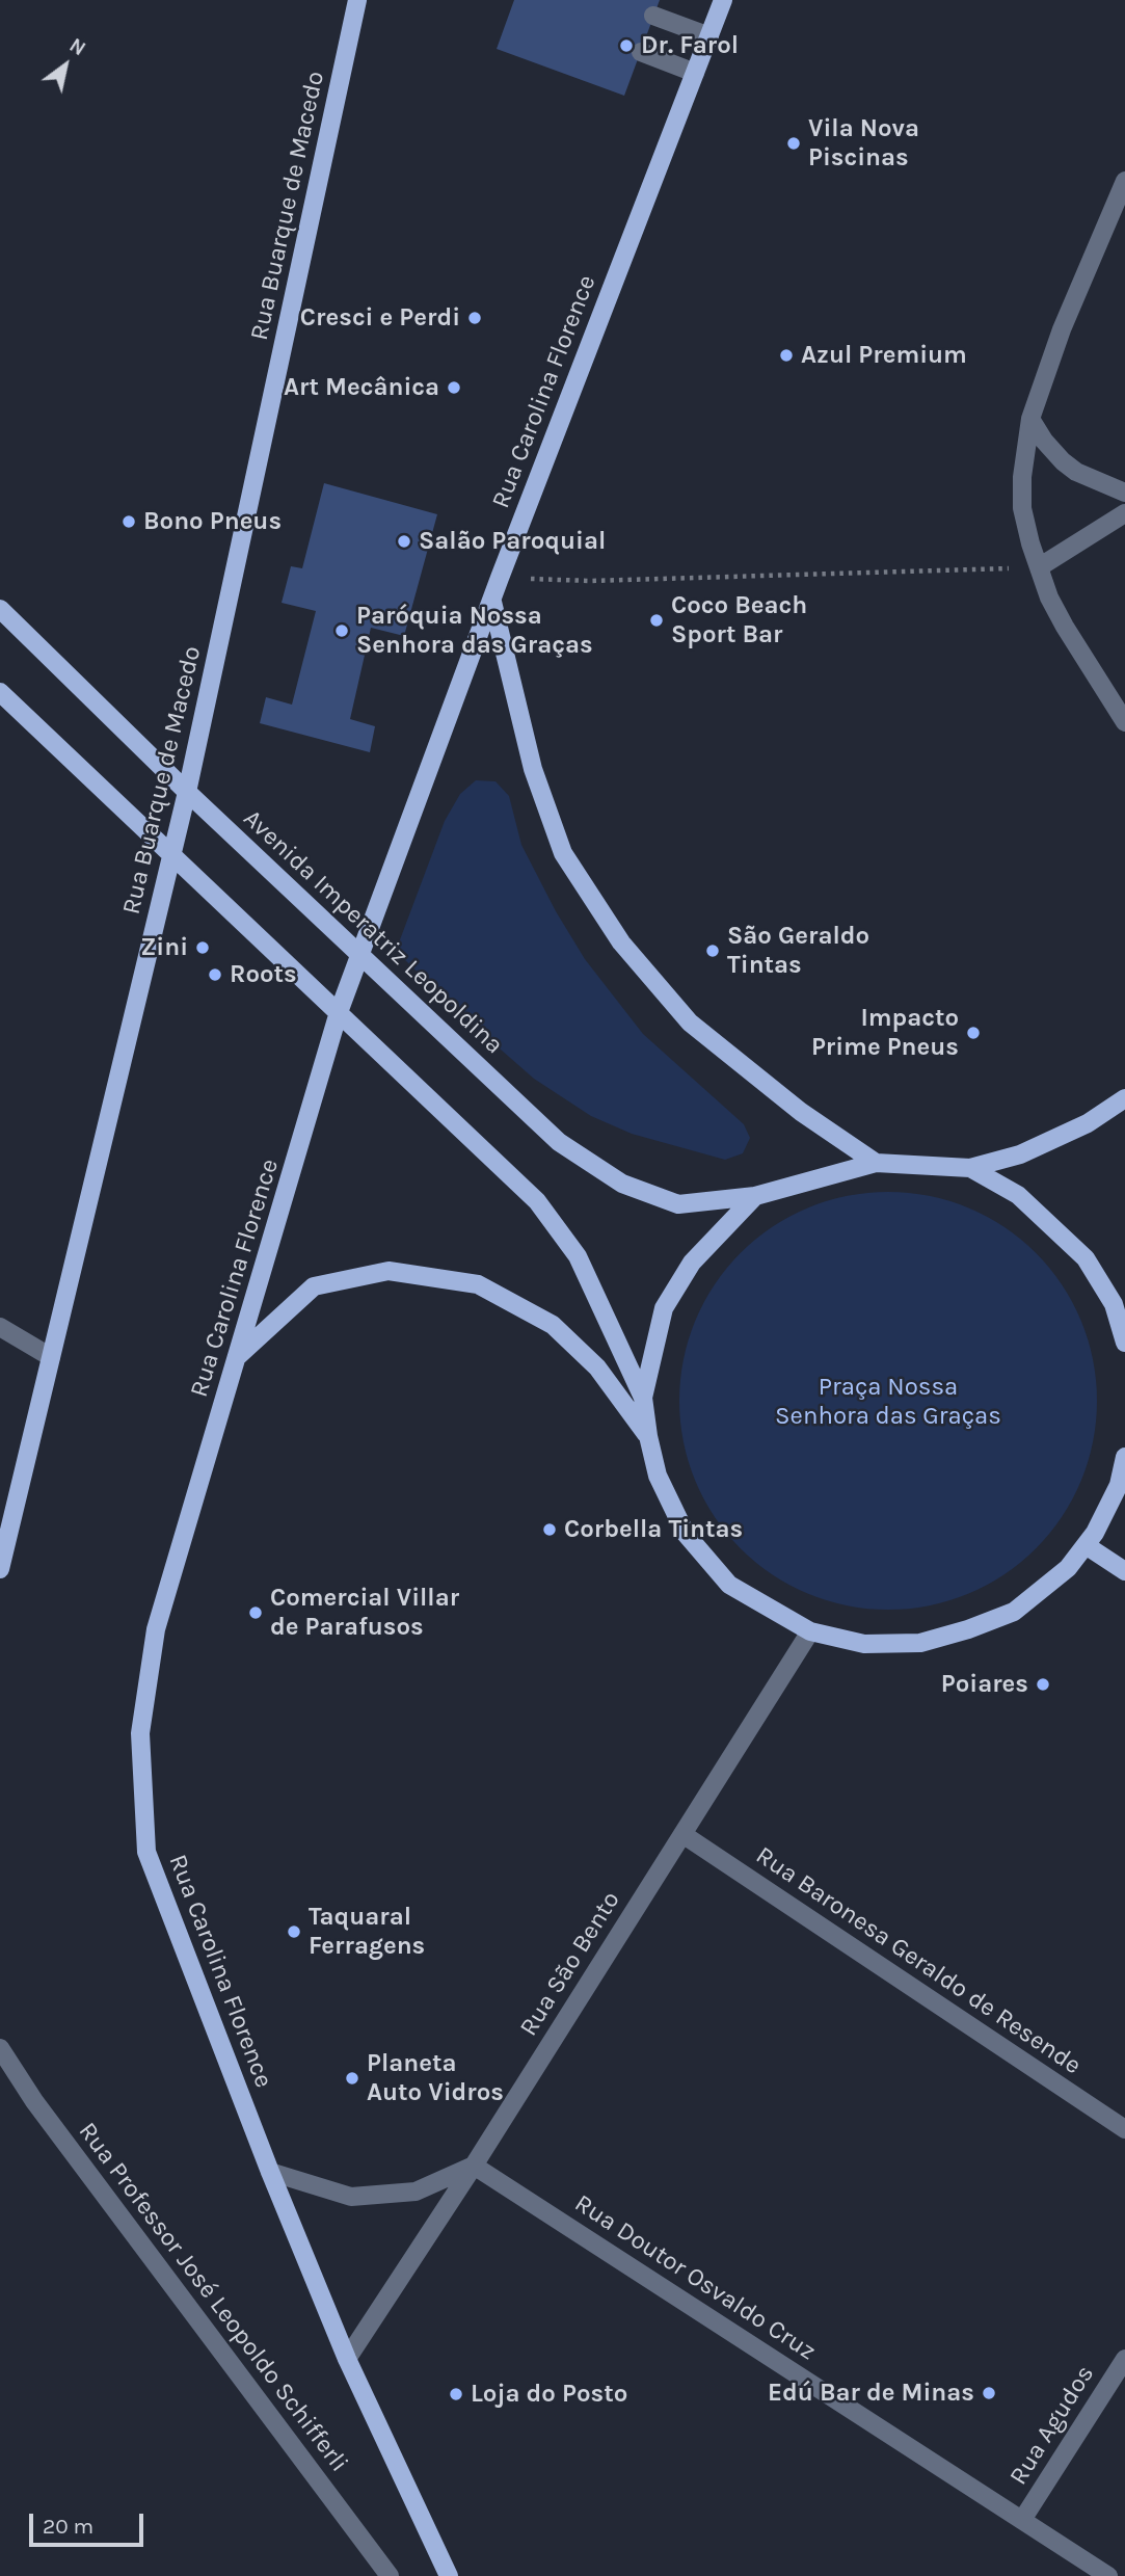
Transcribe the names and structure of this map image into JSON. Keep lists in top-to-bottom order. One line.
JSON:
{"streets":{"main road":["Rua Buarque de Macedo","Rua Carolina Florence","Avenida Imperatriz Leopoldina"],"street":["Rua Baronesa Geraldo de Resende","Rua São Bento","Rua Doutor Osvaldo Cruz","Rua Professor José Leopoldo Schifferli","Rua Agudos"]},"crossings":[["Rua Buarque de Macedo","Avenida Imperatriz Leopoldina"],["Rua Carolina Florence","Avenida Imperatriz Leopoldina"],["Rua Carolina Florence","Rua São Bento"],["Rua Baronesa Geraldo de Resende","Rua São Bento"],["Rua São Bento","Rua Doutor Osvaldo Cruz"],["Rua Doutor Osvaldo Cruz","Rua Agudos"]],"parks":["Praça Nossa Senhora das Graças"],"places":["Dr. Farol","Vila Nova Piscinas","Cresci e Perdi","Azul Premium","Art Mecânica","Bono Pneus","Salão Paroquial","Coco Beach Sport Bar","Paróquia Nossa Senhora das Graças","Zini","São Geraldo Tintas","Roots","Impacto Prime Pneus","Corbella Tintas","Comercial Villar de Parafusos","Poiares","Taquaral Ferragens","Planeta Auto Vidros","Edú Bar de Minas","Loja do Posto"],"scale_bar":"20 m","north":"top right"}
